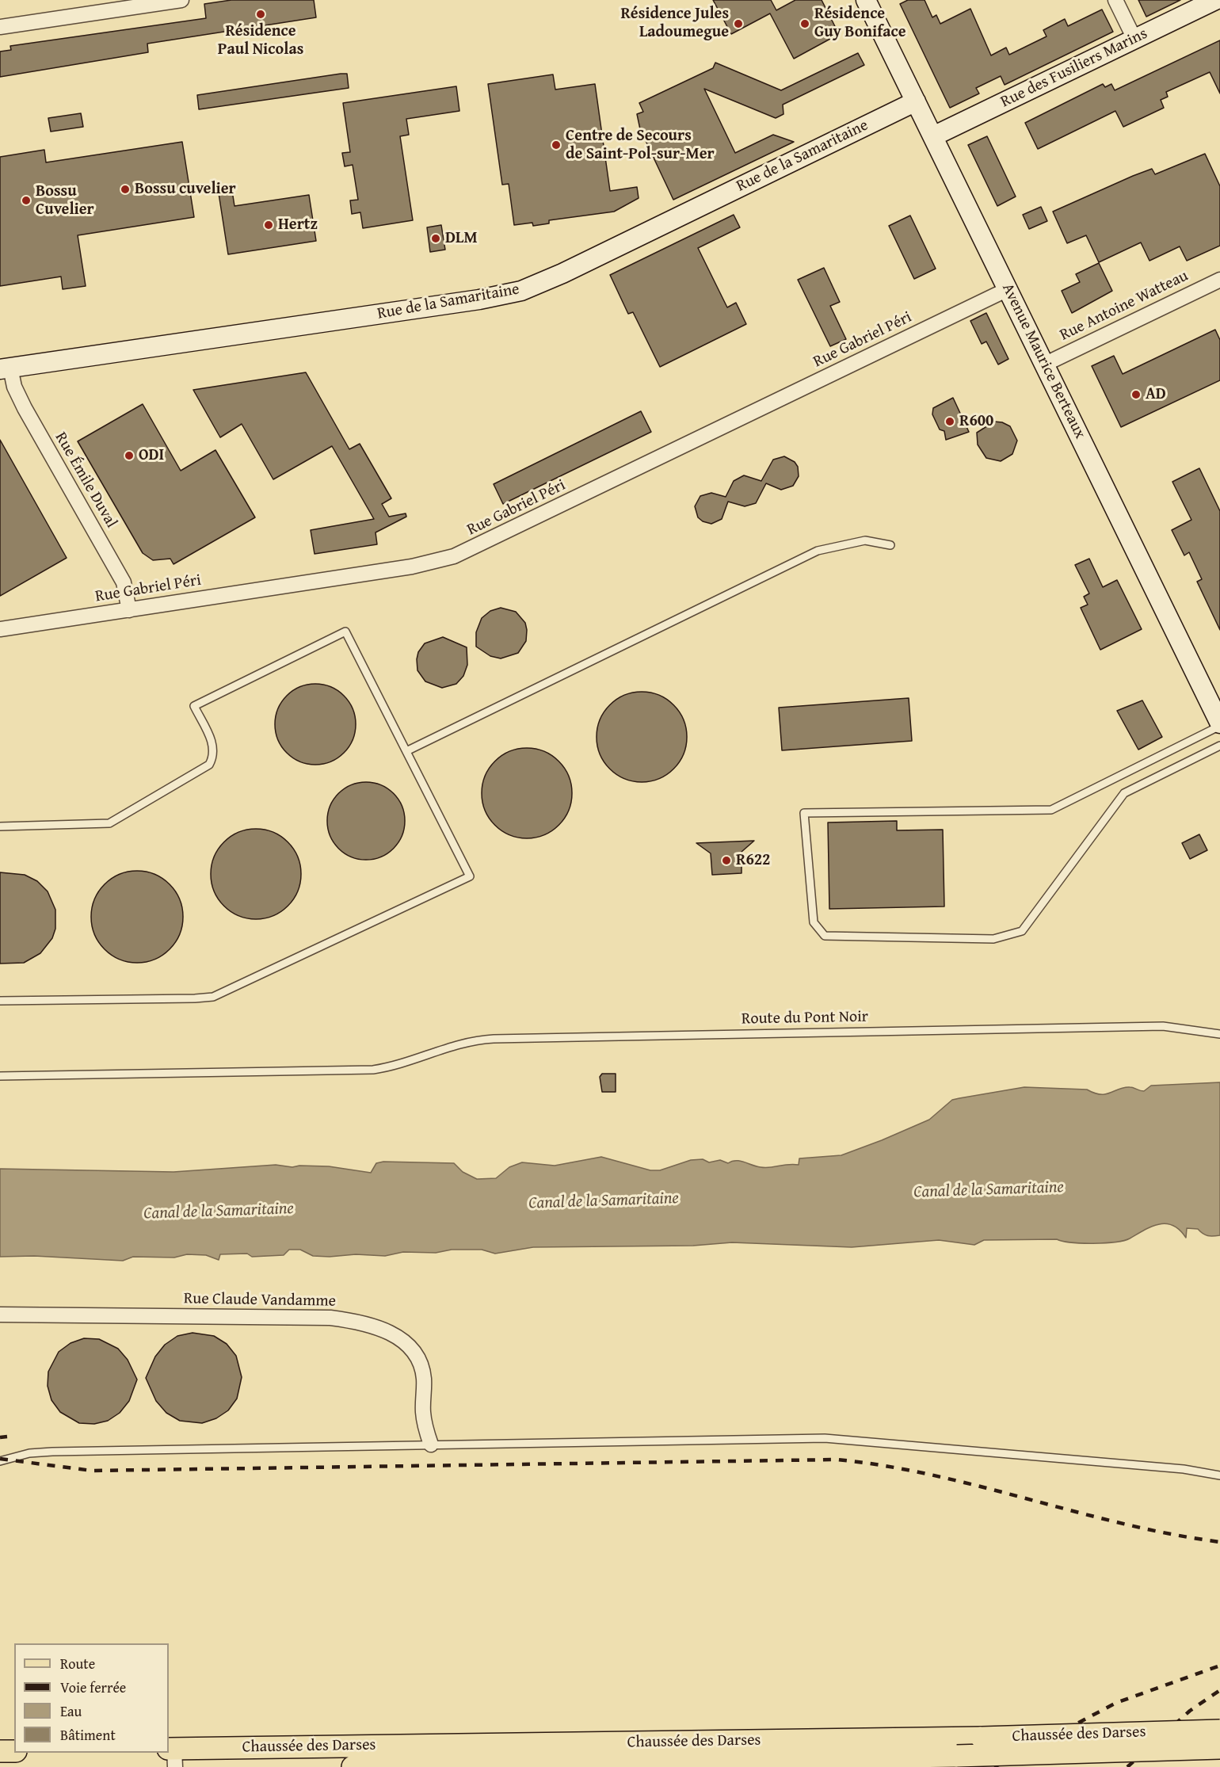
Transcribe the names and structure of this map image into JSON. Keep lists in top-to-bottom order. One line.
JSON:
{"streets":{"main road":["Chaussée des Darses"],"street":["Rue des Fusiliers Marins","Rue de la Samaritaine","Rue Antoine Watteau","Rue Gabriel Péri","Avenue Maurice Berteaux","Rue Émile Duval","Rue Claude Vandamme"],"lane":["Route du Pont Noir"]},"crossings":[["Rue des Fusiliers Marins","Avenue Maurice Berteaux"],["Rue de la Samaritaine","Avenue Maurice Berteaux"],["Rue de la Samaritaine","Rue Émile Duval"],["Rue Antoine Watteau","Avenue Maurice Berteaux"],["Rue Gabriel Péri","Avenue Maurice Berteaux"],["Rue Gabriel Péri","Rue Émile Duval"]],"water":["Canal de la Samaritaine"],"places":["Résidence Paul Nicolas","Résidence Jules Ladoumegue","Résidence Guy Boniface","Centre de Secours de Saint-Pol-sur-Mer","Bossu cuvelier","Bossu Cuvelier","Hertz","DLM","AD","R600","ODI","R622"],"legend":["Route","Voie ferrée","Eau","Bâtiment"]}
